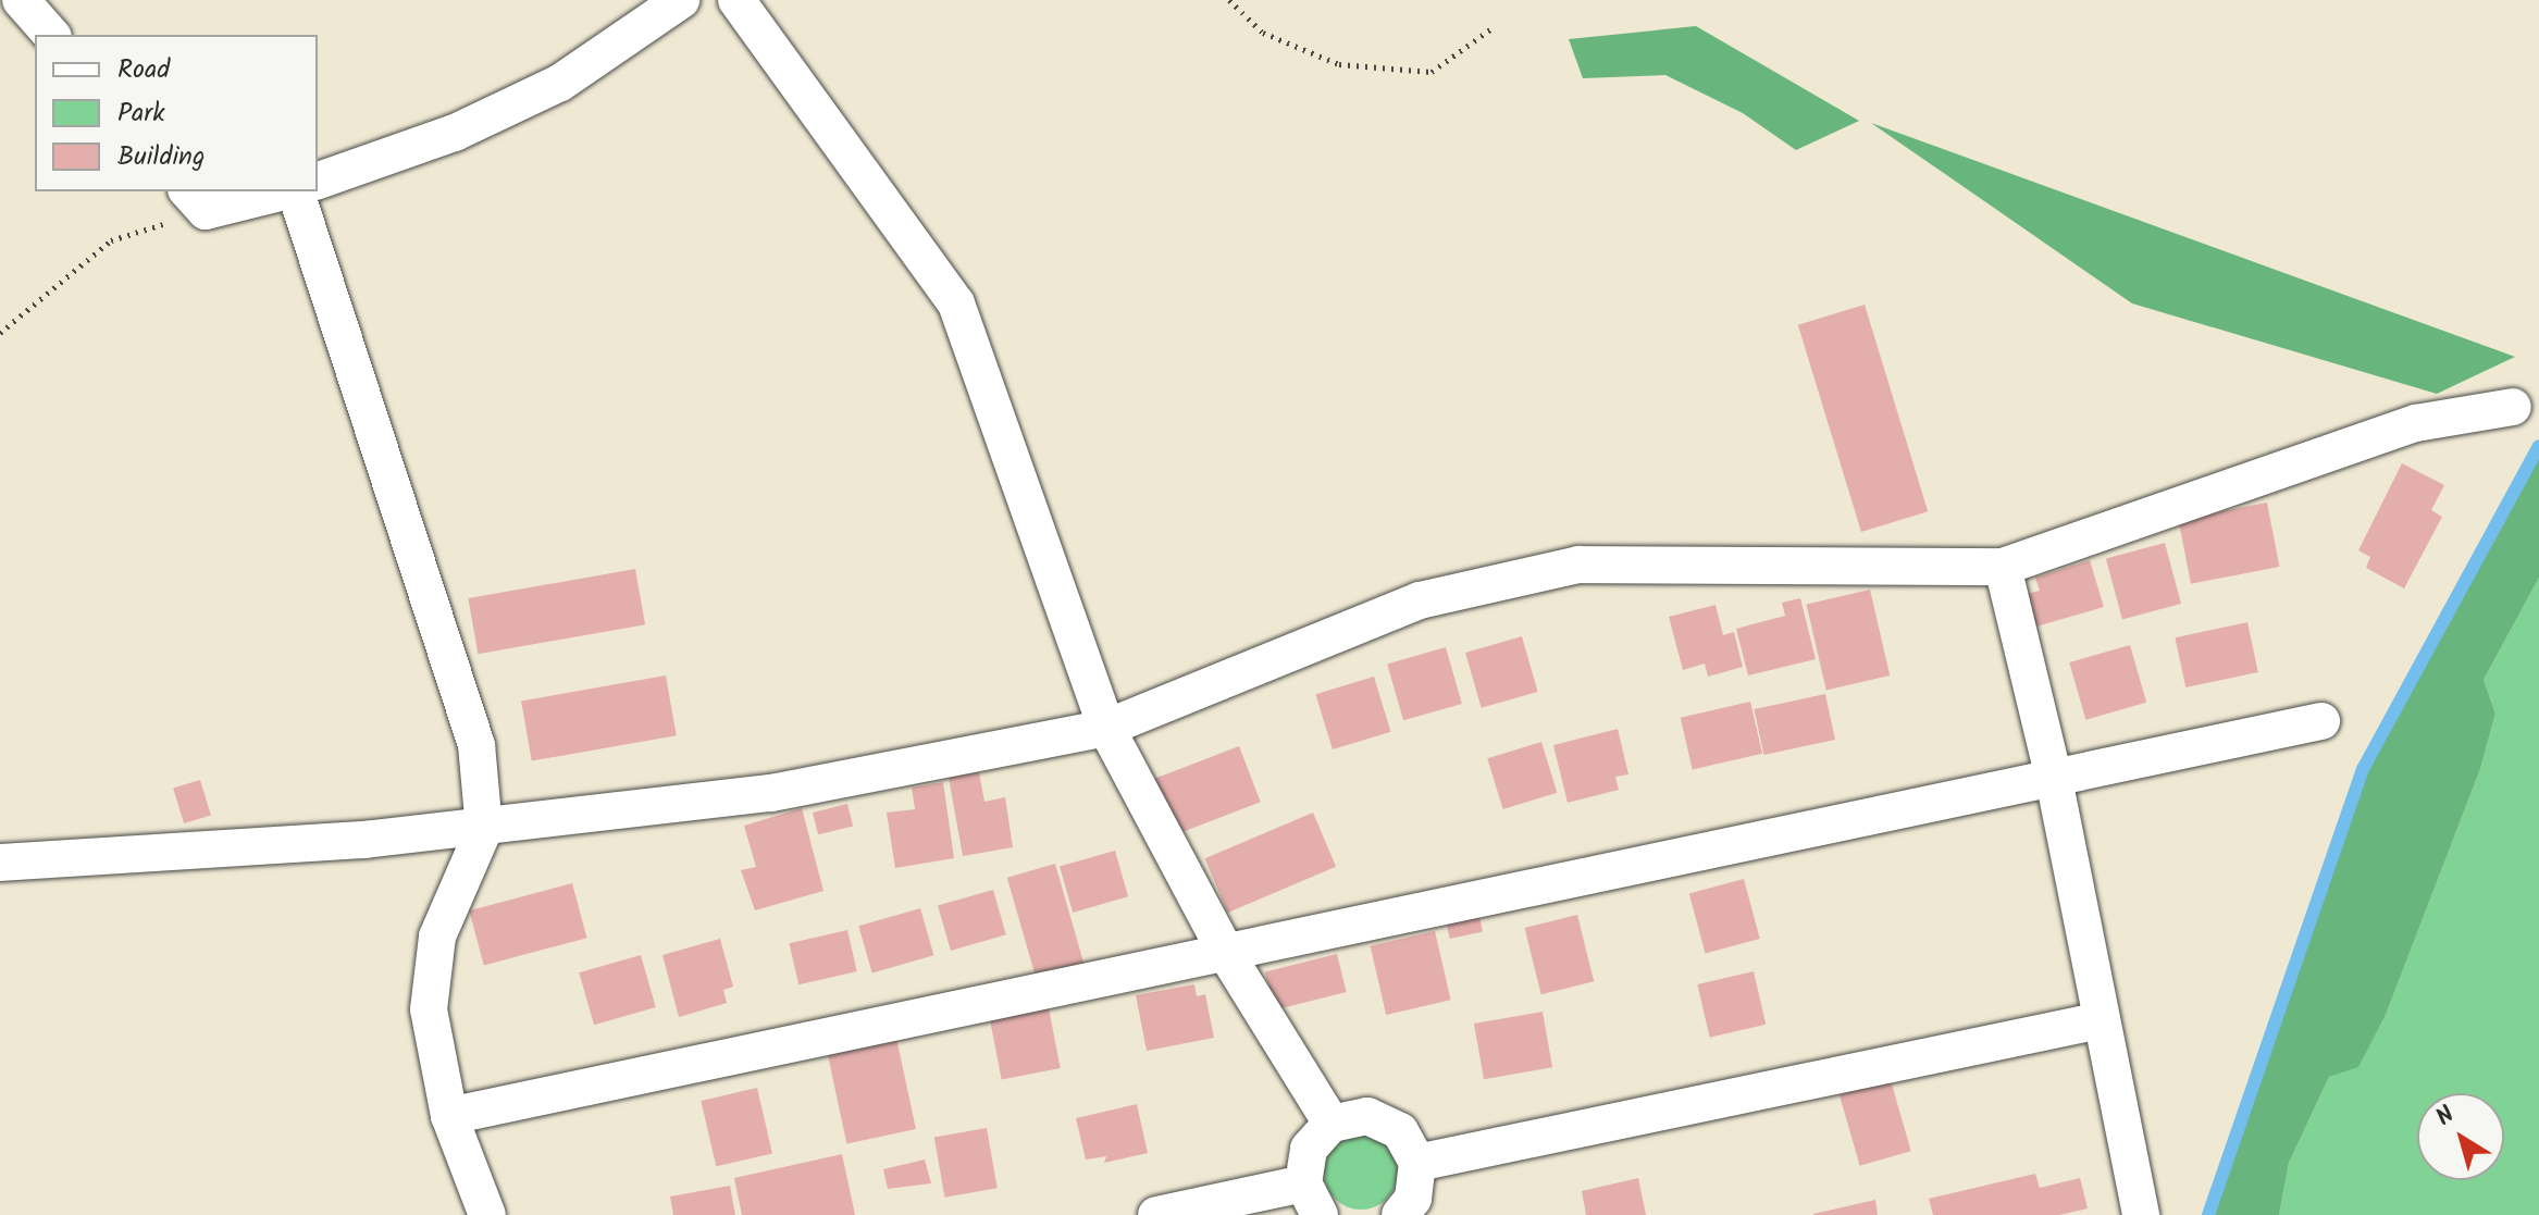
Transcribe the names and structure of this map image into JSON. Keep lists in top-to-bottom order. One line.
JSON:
{"legend":["Road","Park","Building"],"north":"top left"}
